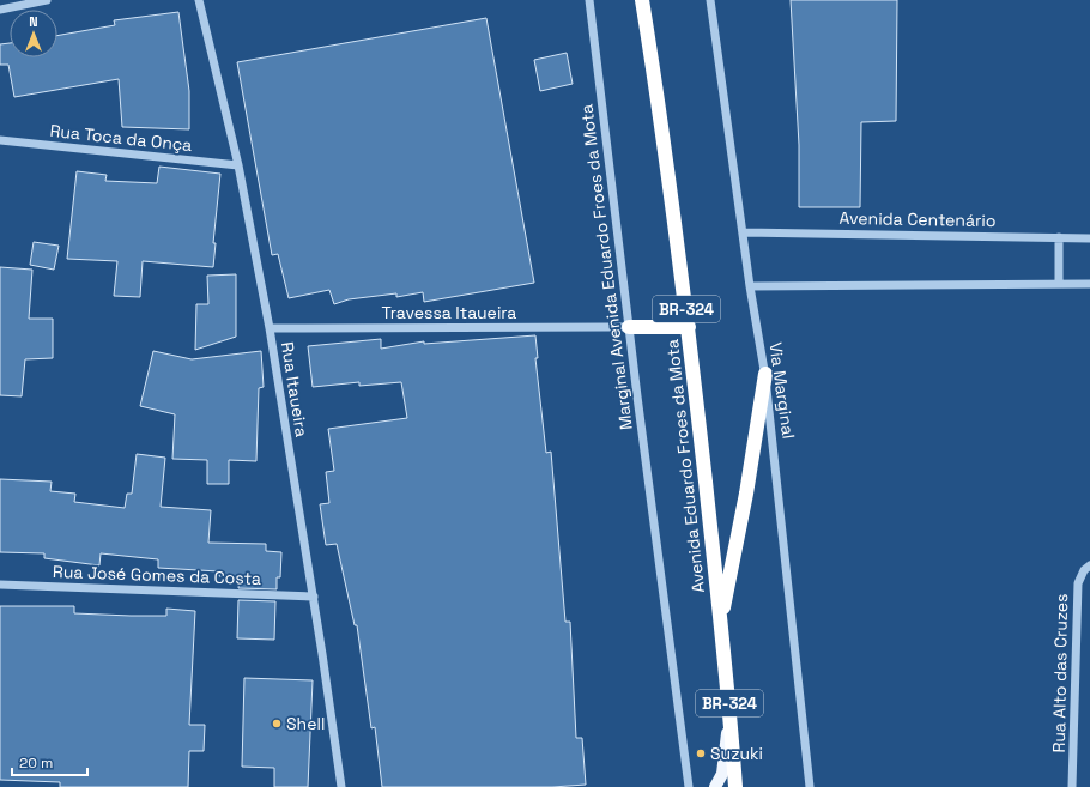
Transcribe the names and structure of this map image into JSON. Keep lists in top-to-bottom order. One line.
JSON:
{"streets":{"highway":["BR-324","Avenida Eduardo Froes da Mota"],"street":["Rua Toca da Onça","Avenida Centenário","Marginal Avenida Eduardo Froes da Mota","Travessa Itaueira","Rua Itaueira","Via Marginal","Rua José Gomes da Costa","Rua Alto das Cruzes"]},"crossings":[["Rua Toca da Onça","Rua Itaueira"],["Avenida Centenário","Via Marginal"],["Marginal Avenida Eduardo Froes da Mota","Travessa Itaueira"],["Travessa Itaueira","Rua Itaueira"],["Rua Itaueira","Rua José Gomes da Costa"]],"places":["Shell","Suzuki"],"scale_bar":"20 m","north":"top"}
